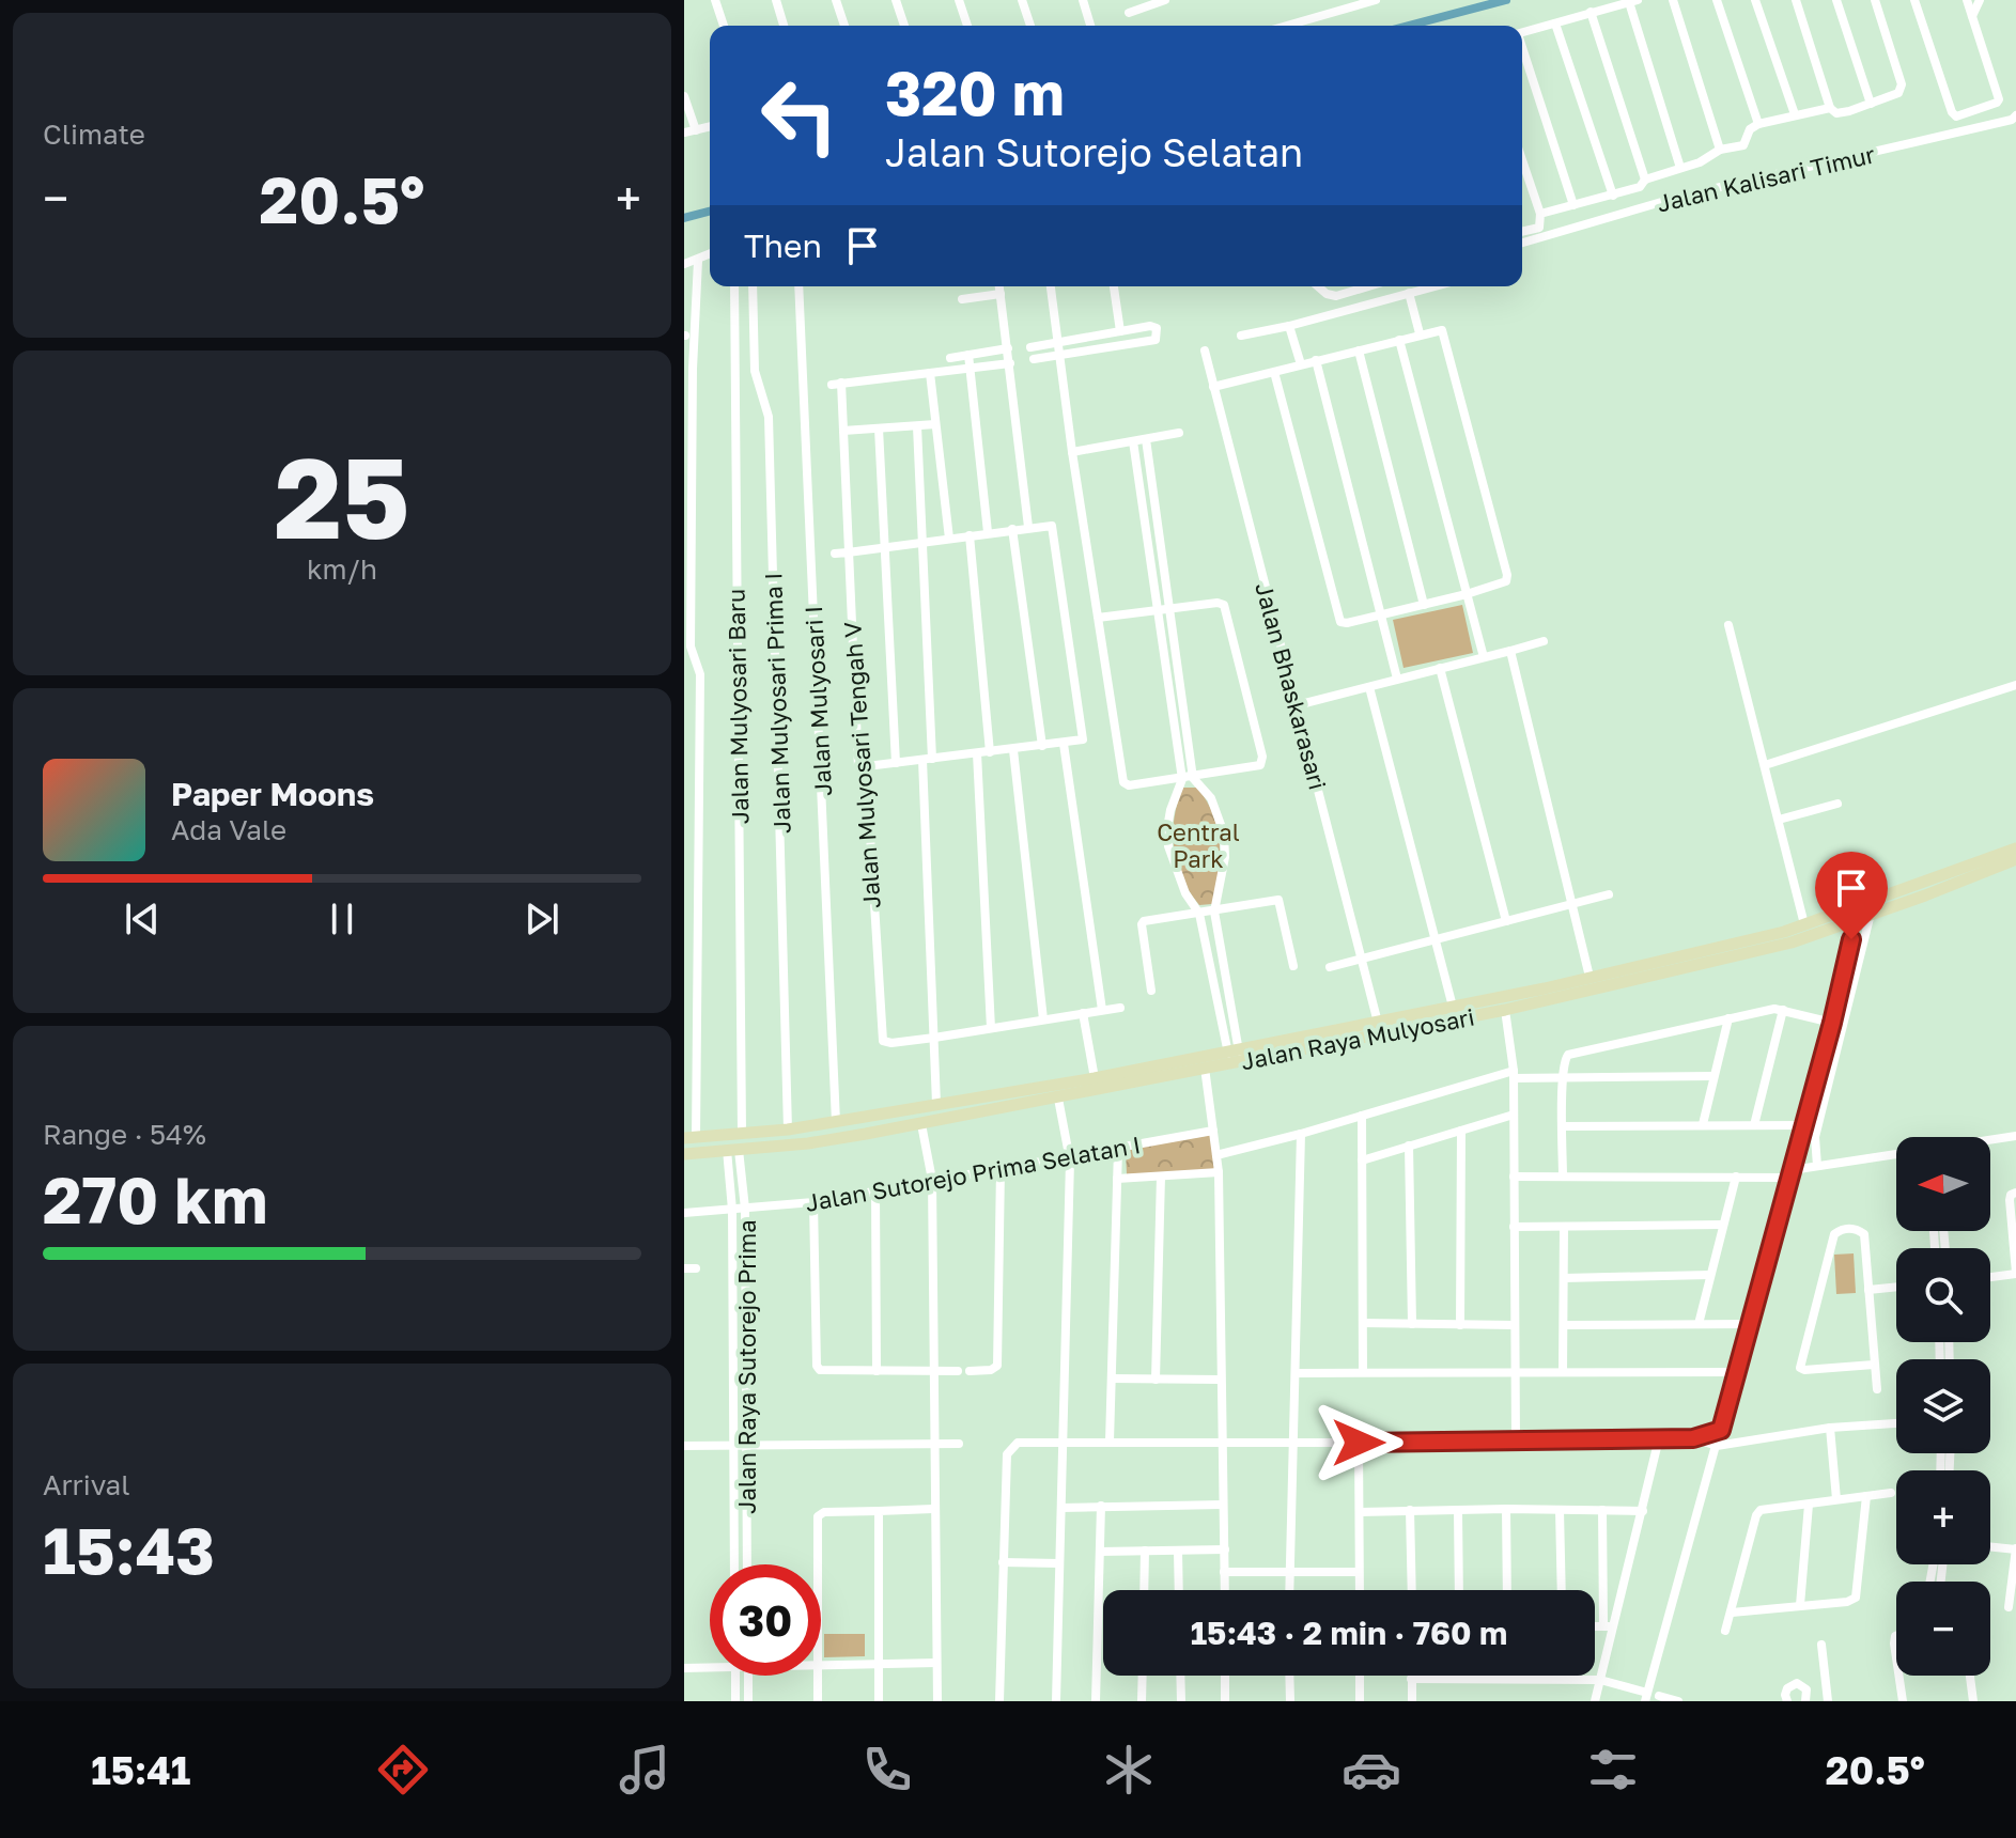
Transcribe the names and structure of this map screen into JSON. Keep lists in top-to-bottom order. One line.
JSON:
{"streets":{"main road":["Jalan Raya Mulyosari"],"street":["Jalan Kalisari Timur","Jalan Bhaskarasari","Jalan Mulyosari I","Jalan Mulyosari Prima I","Jalan Mulyosari Baru","Jalan Mulyosari Tengah V","Jalan Sutorejo Prima Selatan I","Jalan Raya Sutorejo Prima"]},"crossings":[["Jalan Bhaskarasari","Jalan Raya Mulyosari"],["Jalan Mulyosari I","Jalan Raya Mulyosari"],["Jalan Mulyosari Prima I","Jalan Raya Mulyosari"],["Jalan Mulyosari Baru","Jalan Raya Mulyosari"],["Jalan Raya Mulyosari","Jalan Raya Sutorejo Prima"],["Jalan Sutorejo Prima Selatan I","Jalan Raya Sutorejo Prima"]],"parks":["Central Park"],"north":"left","page":{"tile":["Climate",["25","km/h"],["Range · 54%","270 km"],["Arrival","15:43"]],"turn":["320 m","Jalan Sutorejo Selatan"],"heat":["−","20.5°","+"],"then":"Then","song":["Paper Moons","Ada Vale"],"map_buttons":["+","−"],"limit":"30","trip":"15:43 · 2 min · 760 m","tabs":["15:41","20.5°"]}}
